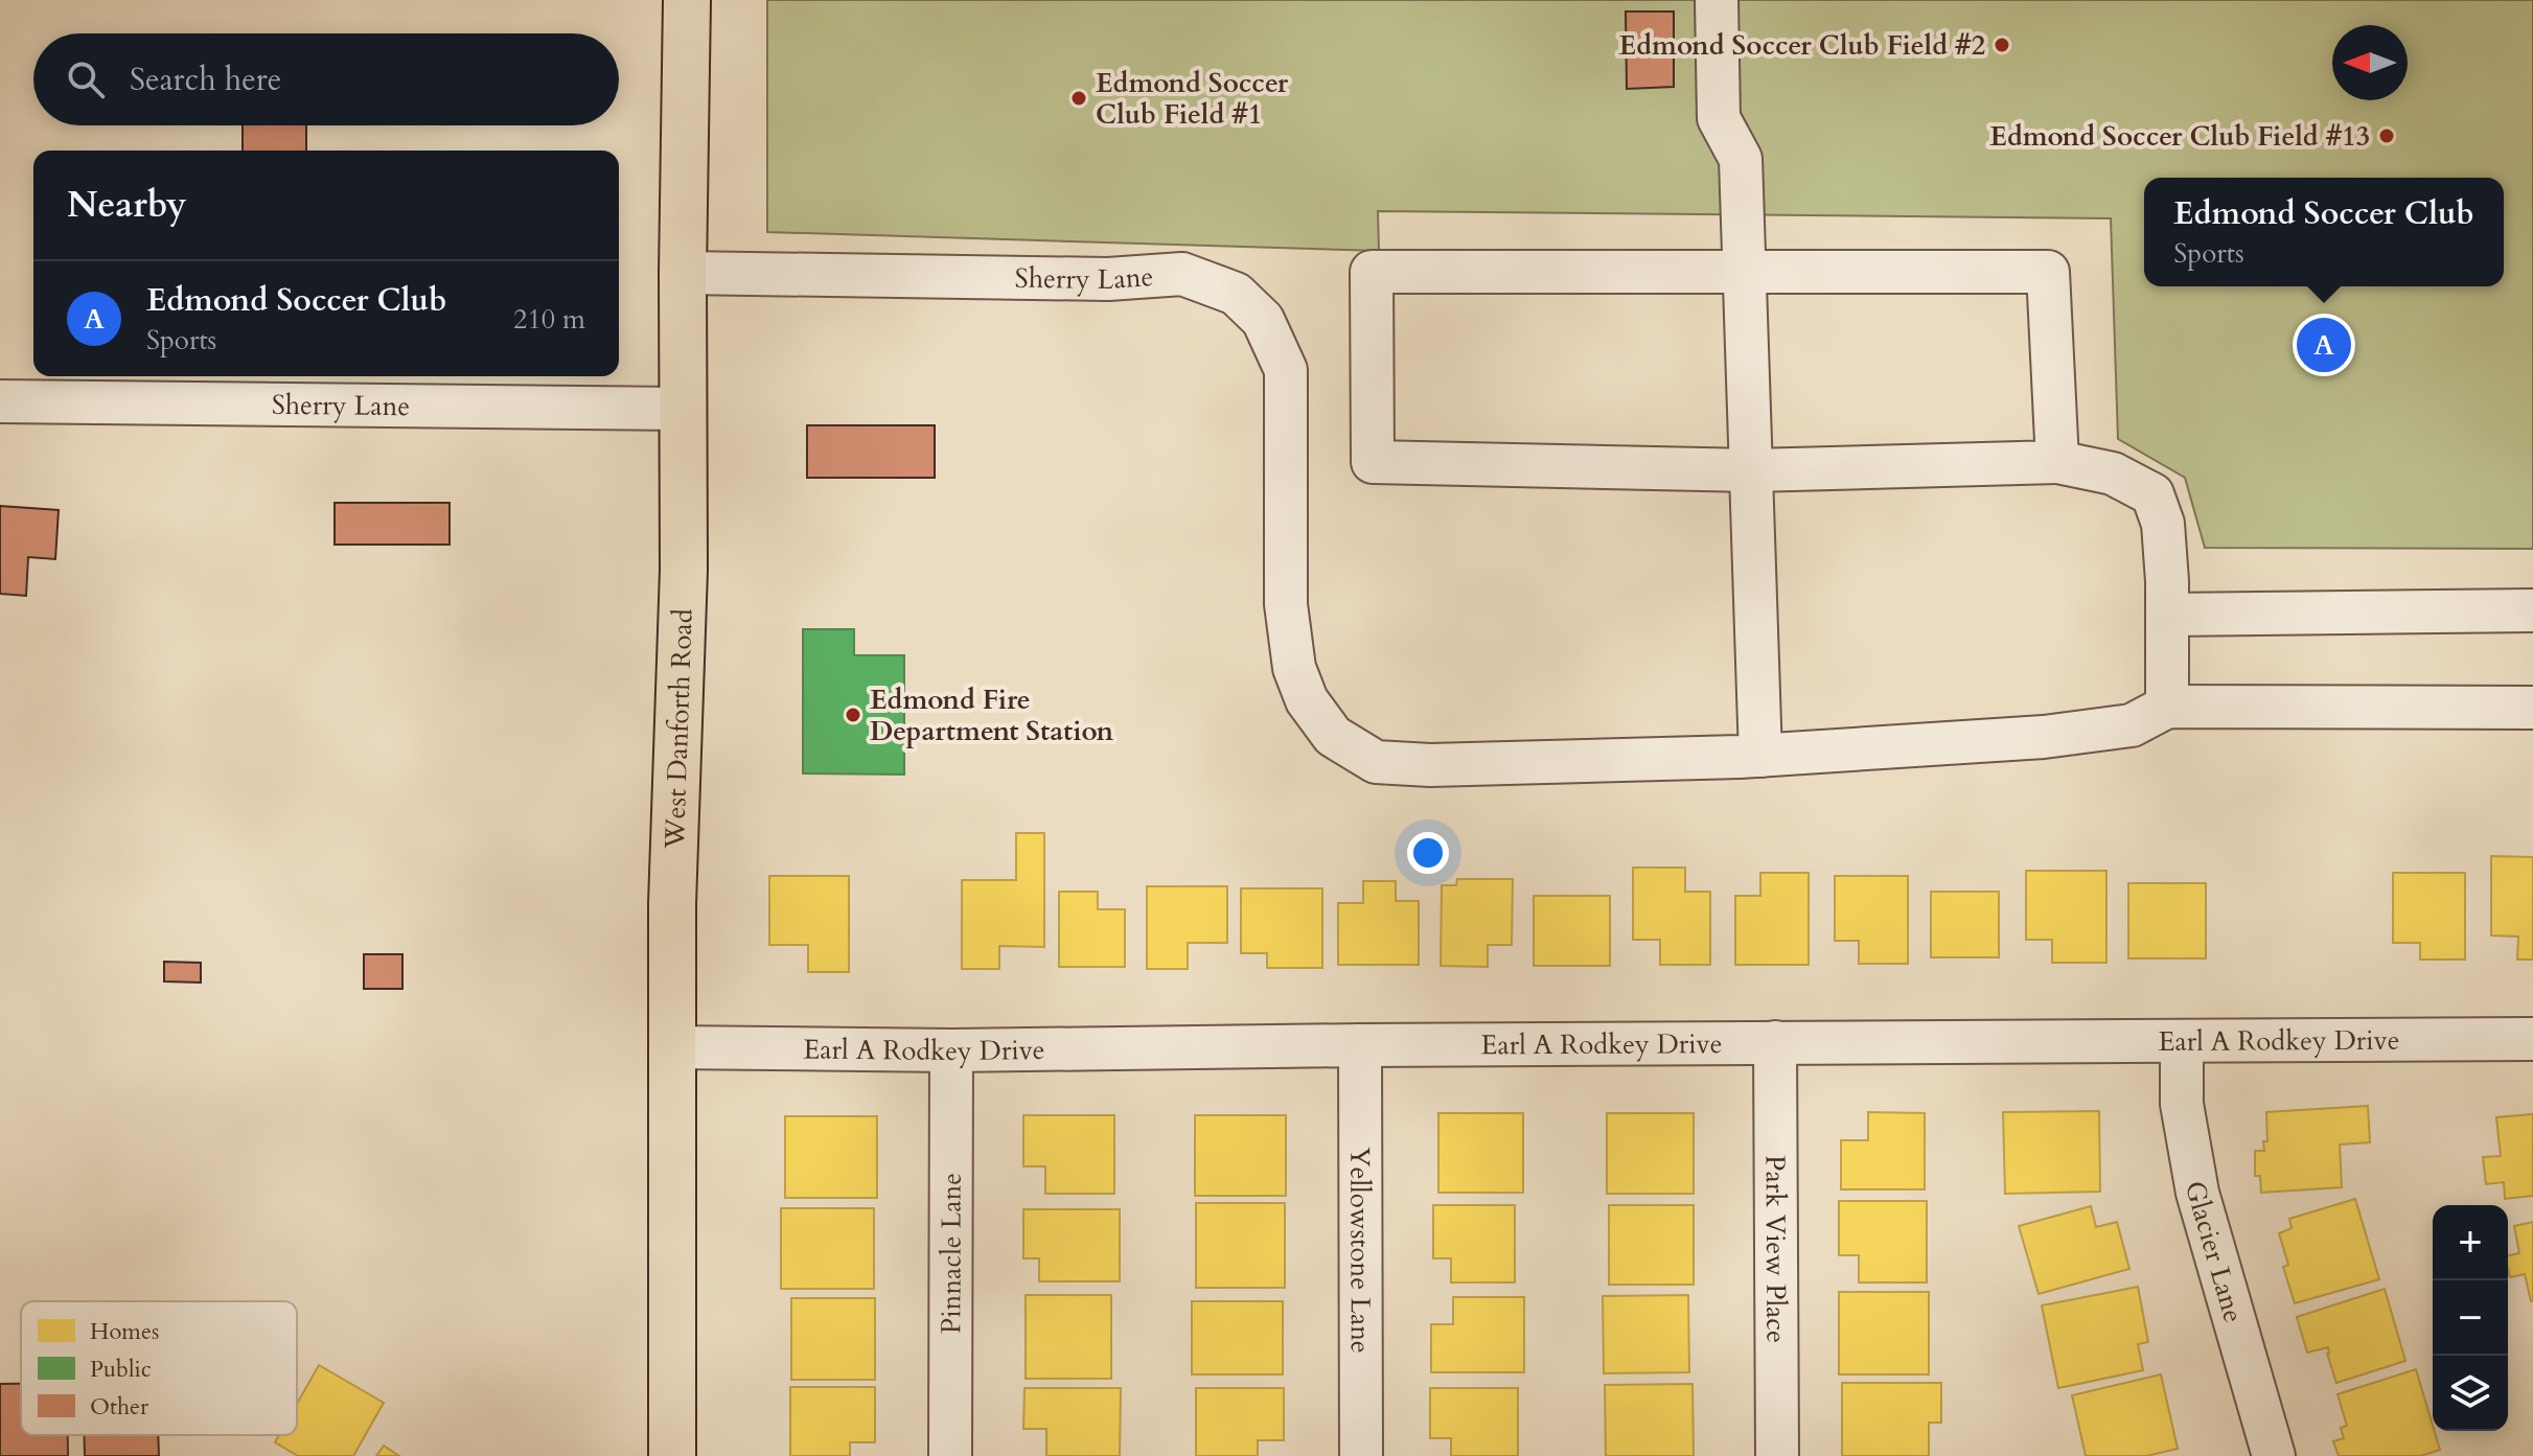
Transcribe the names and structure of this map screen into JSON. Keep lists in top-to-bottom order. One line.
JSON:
{"streets":{"main road":["West Danforth Road"],"street":["Sherry Lane","Earl A Rodkey Drive","Park View Place","Yellowstone Lane","Glacier Lane","Pinnacle Lane"]},"crossings":[["Sherry Lane","West Danforth Road"],["West Danforth Road","Earl A Rodkey Drive"],["Earl A Rodkey Drive","Park View Place"],["Earl A Rodkey Drive","Yellowstone Lane"],["Earl A Rodkey Drive","Glacier Lane"],["Earl A Rodkey Drive","Pinnacle Lane"]],"places":["Edmond Soccer Club Field #2","Edmond Soccer Club Field #1","Edmond Soccer Club Field #13","Edmond Fire Department Station"],"legend":["Homes","Public","Other"],"north":"left","page":{"search":"Search here","heading":"Nearby","popup":["Edmond Soccer Club","Sports"],"list":[{"mark":"A","name":"Edmond Soccer Club","note":"Sports","value":"210 m"}],"pins":"A","map_buttons":["+","−"]}}
